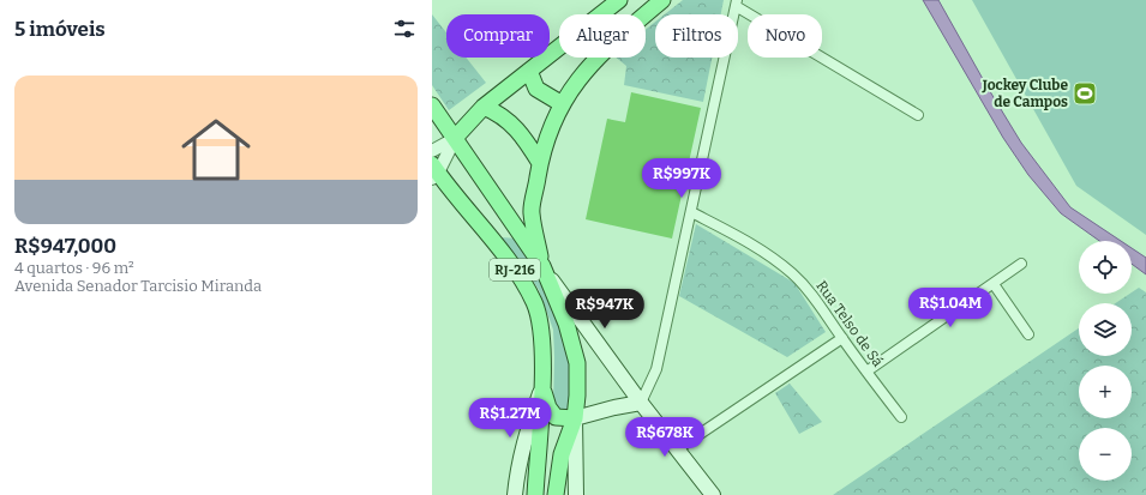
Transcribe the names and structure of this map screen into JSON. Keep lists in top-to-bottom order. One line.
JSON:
{"streets":{"main road":["RJ-216"],"street":["Rua Telso de Sá"]},"places":{"sports":["Jockey Clube de Campos"]},"page":{"heading":"5 imóveis","chip":["Comprar","Alugar","Filtros","Novo"],"list":[{"name":"R$947,000","note":"4 quartos · 96 m² · Avenida Senador Tarcisio Miranda"}],"price":["R$997K","R$1.04M","R$947K","R$1.27M","R$678K"],"map_buttons":["+","−"]}}
